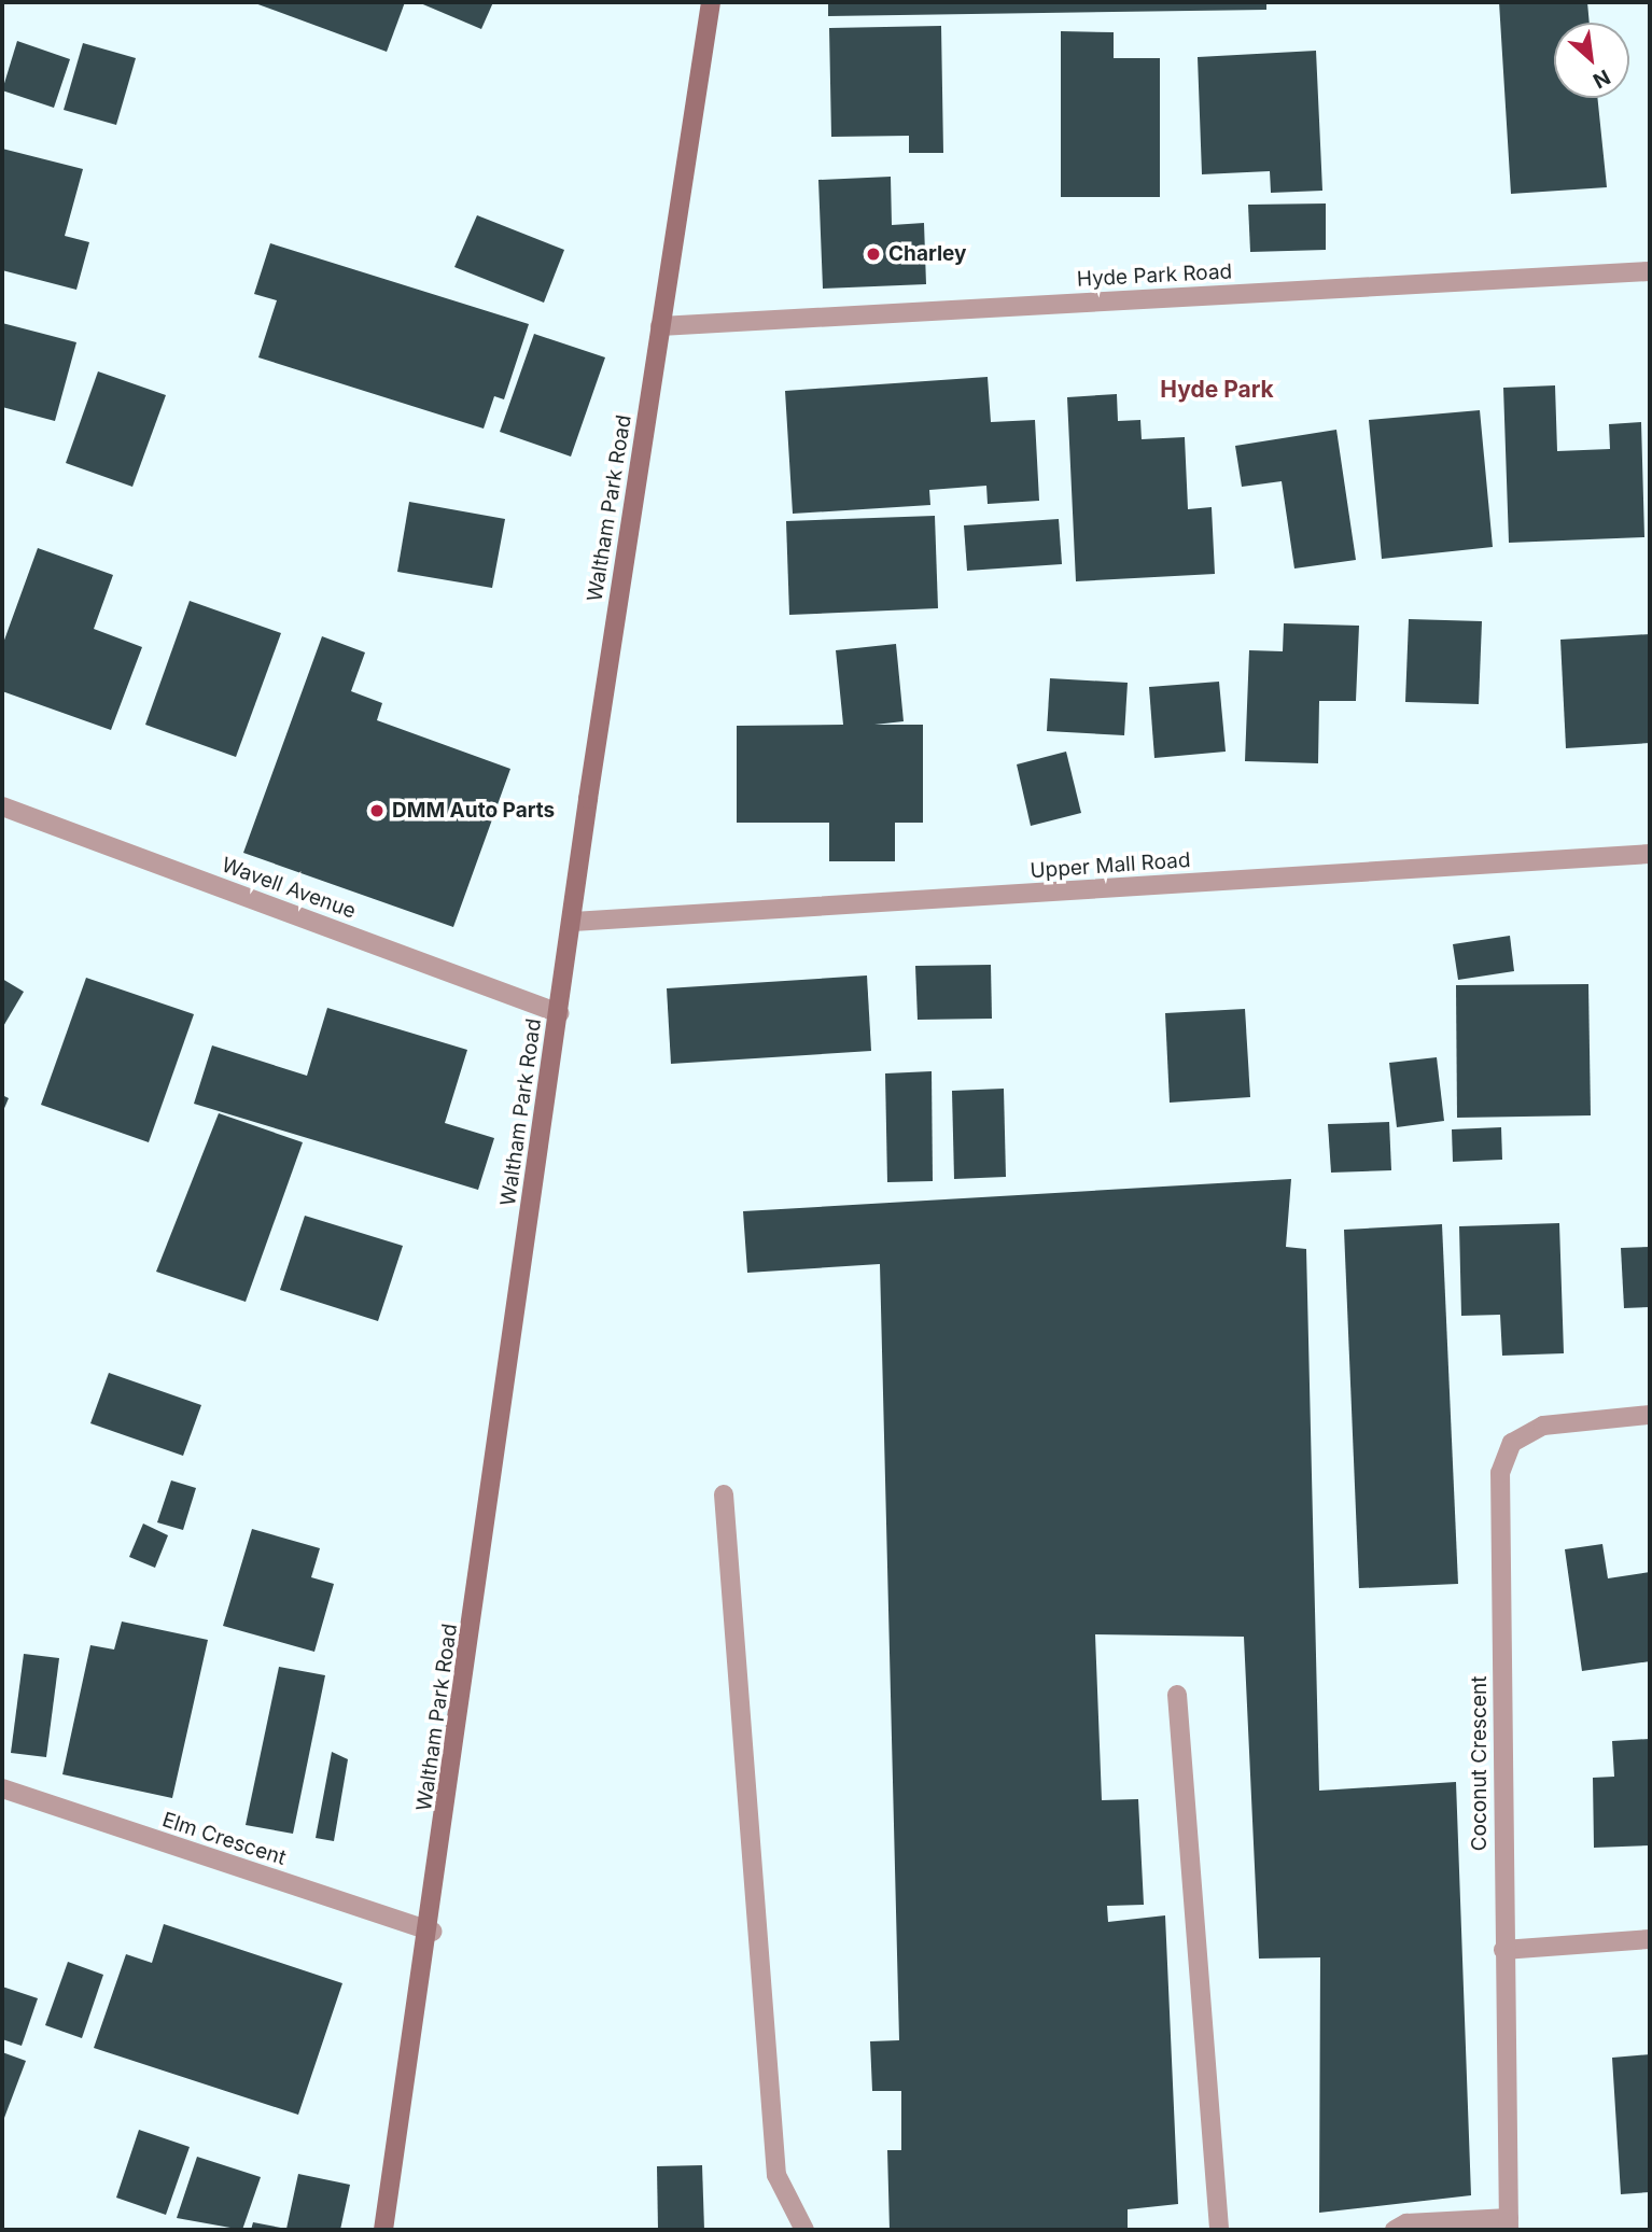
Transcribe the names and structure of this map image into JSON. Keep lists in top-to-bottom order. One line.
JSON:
{"streets":{"main road":["Waltham Park Road"],"street":["Hyde Park Road","Upper Mall Road","Wavell Avenue","Coconut Crescent","Elm Crescent"]},"crossings":[["Hyde Park Road","Waltham Park Road"],["Waltham Park Road","Upper Mall Road"],["Waltham Park Road","Wavell Avenue"],["Waltham Park Road","Elm Crescent"]],"districts":["Hyde Park"],"places":["Charley","DMM Auto Parts"],"north":"bottom right"}
